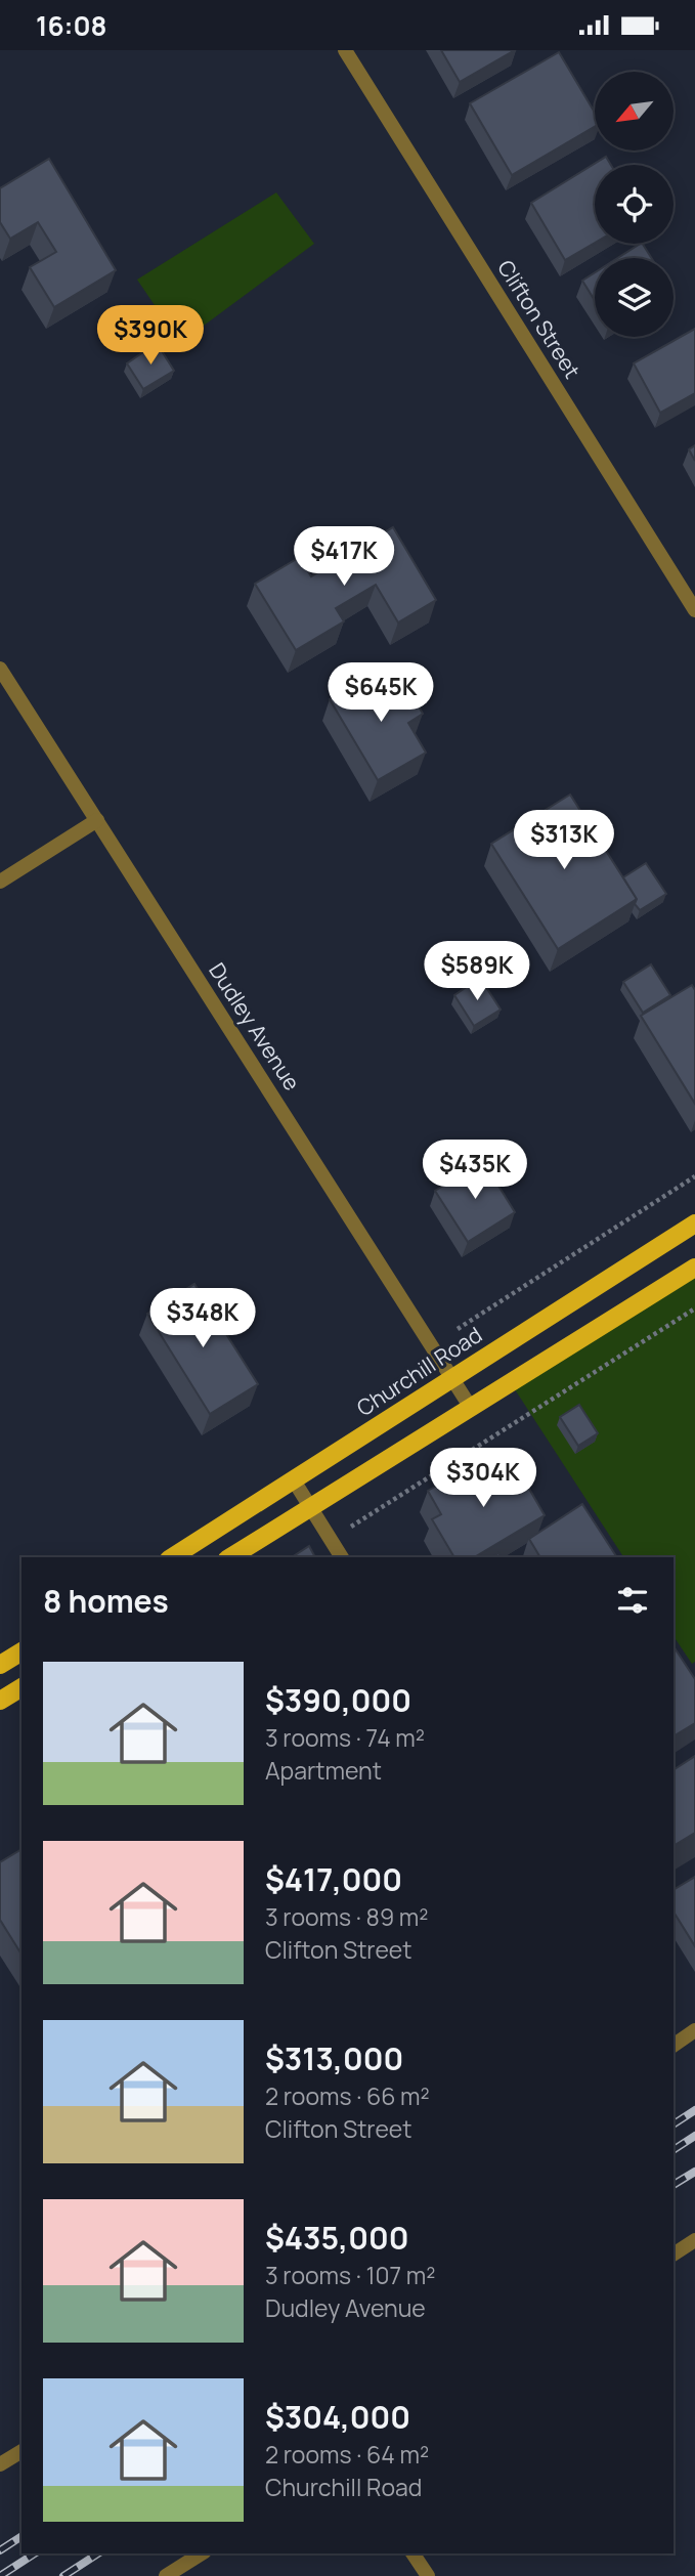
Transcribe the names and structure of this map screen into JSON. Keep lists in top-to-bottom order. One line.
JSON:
{"streets":{"main road":["Churchill Road"],"street":["Clifton Street","Dudley Avenue"]},"crossings":[["Dudley Avenue","Churchill Road"]],"north":"bottom left","page":{"status":"16:08","price":["$390K","$417K","$645K","$313K","$589K","$435K","$348K","$304K"],"heading":"8 homes","list":[{"name":"$390,000","note":"3 rooms · 74 m² · Apartment"},{"name":"$417,000","note":"3 rooms · 89 m² · Clifton Street"},{"name":"$313,000","note":"2 rooms · 66 m² · Clifton Street"},{"name":"$435,000","note":"3 rooms · 107 m² · Dudley Avenue"},{"name":"$304,000","note":"2 rooms · 64 m² · Churchill Road"}]}}
